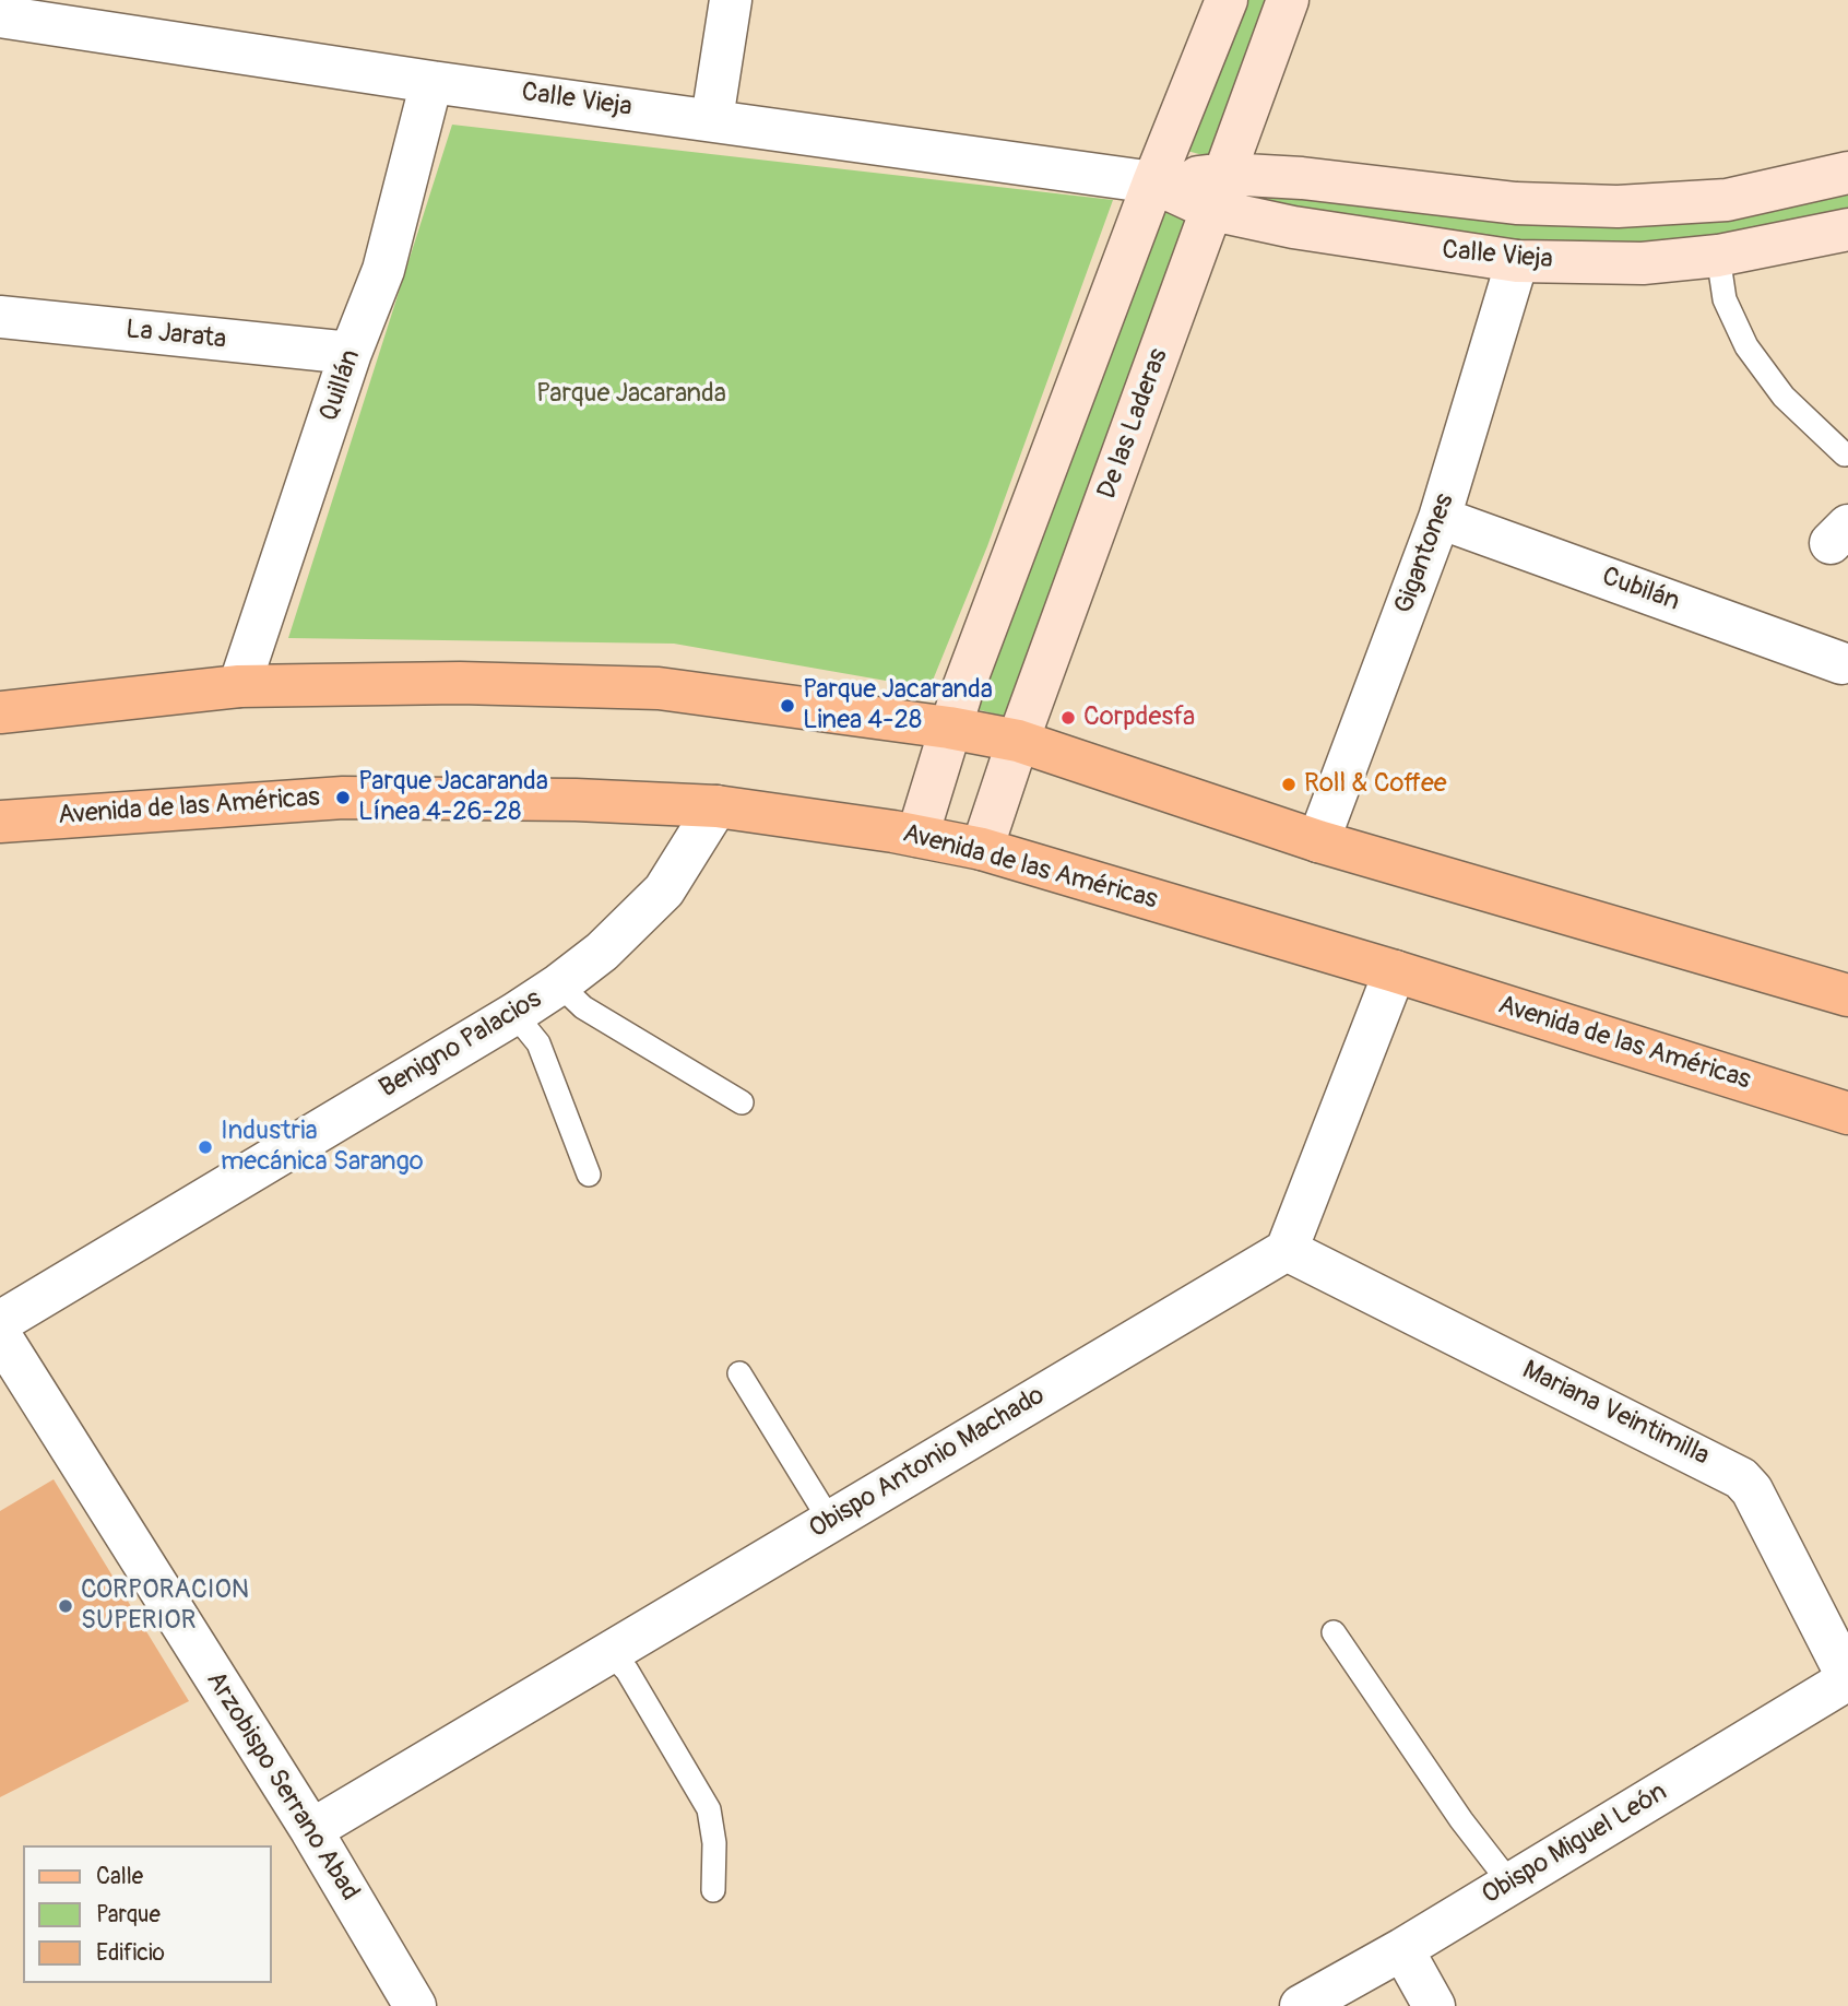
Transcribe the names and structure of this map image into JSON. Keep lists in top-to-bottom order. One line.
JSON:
{"streets":{"main road":["Calle Vieja","De las Laderas","Avenida de las Américas"],"street":["La Jarata","Quillán","Gigantones","Cubilán","Benigno Palacios","Mariana Veintimilla","Obispo Antonio Machado","Arzobispo Serrano Abad","Obispo Miguel León"]},"crossings":[["Calle Vieja","Quillán"],["Calle Vieja","De las Laderas"],["Calle Vieja","Gigantones"],["La Jarata","Quillán"],["De las Laderas","Avenida de las Américas"],["Gigantones","Cubilán"],["Avenida de las Américas","Benigno Palacios"],["Mariana Veintimilla","Obispo Antonio Machado"],["Mariana Veintimilla","Obispo Miguel León"],["Obispo Antonio Machado","Arzobispo Serrano Abad"]],"parks":["Parque Jacaranda"],"places":["Parque Jacaranda Linea 4-28","Corpdesfa","Roll & Coffee","Parque Jacaranda Línea 4-26-28","Industria mecánica Sarango","CORPORACION SUPERIOR"],"legend":["Calle","Parque","Edificio"]}
